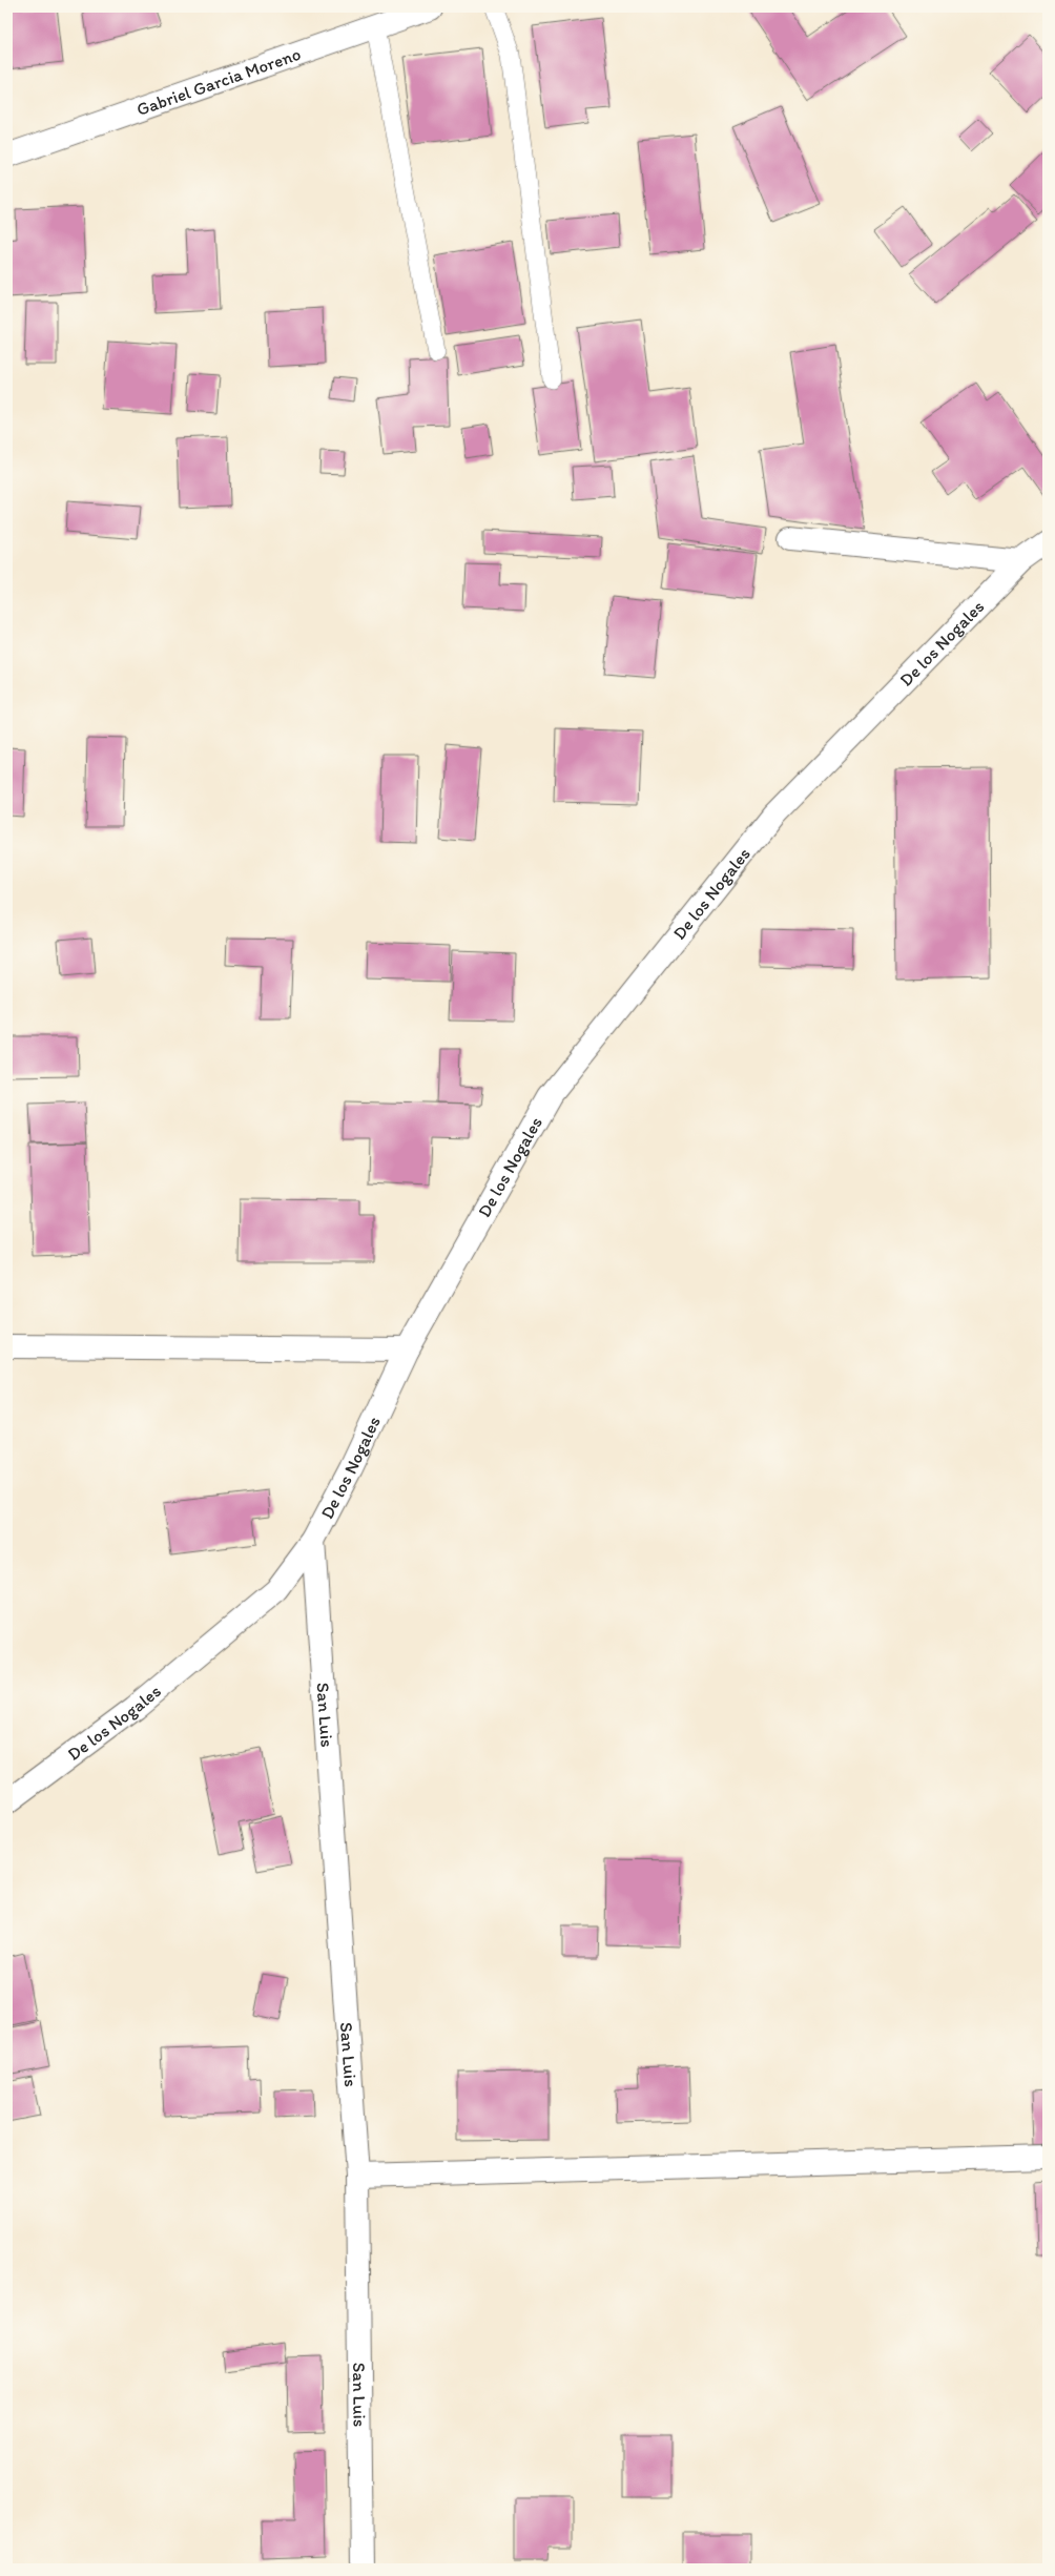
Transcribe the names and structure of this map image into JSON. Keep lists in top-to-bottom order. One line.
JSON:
{"streets":{"street":["Gabriel Garcia Moreno","De los Nogales","San Luis"]},"crossings":[["De los Nogales","San Luis"]]}
